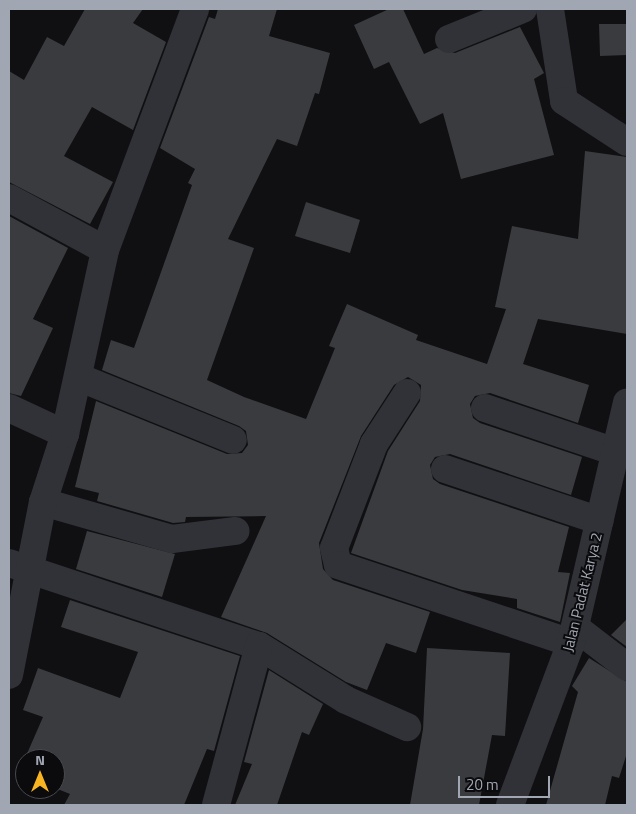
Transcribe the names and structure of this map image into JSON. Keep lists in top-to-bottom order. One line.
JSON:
{"streets":{"street":["Jalan Padat Karya 2"]},"scale_bar":"20 m","north":"top"}
